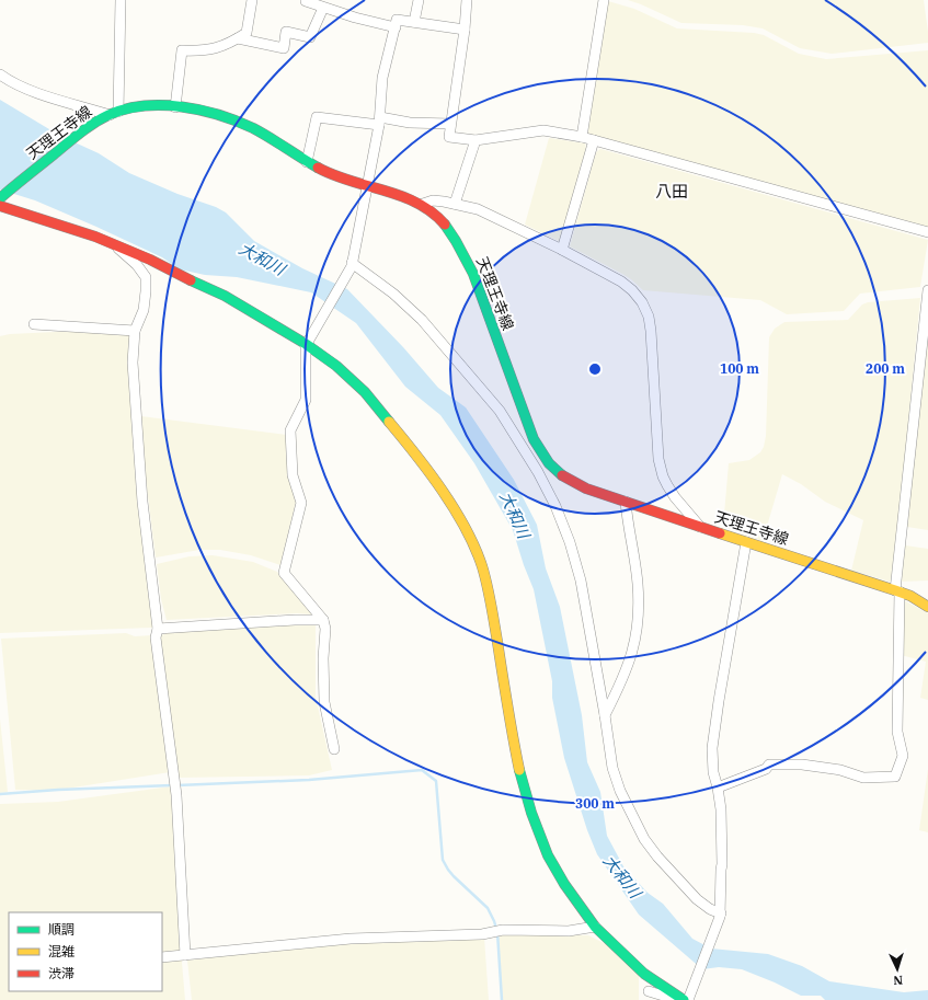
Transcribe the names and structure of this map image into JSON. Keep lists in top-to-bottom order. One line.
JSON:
{"streets":{"main road":["天理王寺線"]},"districts":["八田"],"water":["大和川"],"legend":["順調","混雑","渋滞"],"north":"bottom","rings":["100 m","200 m","300 m"]}
